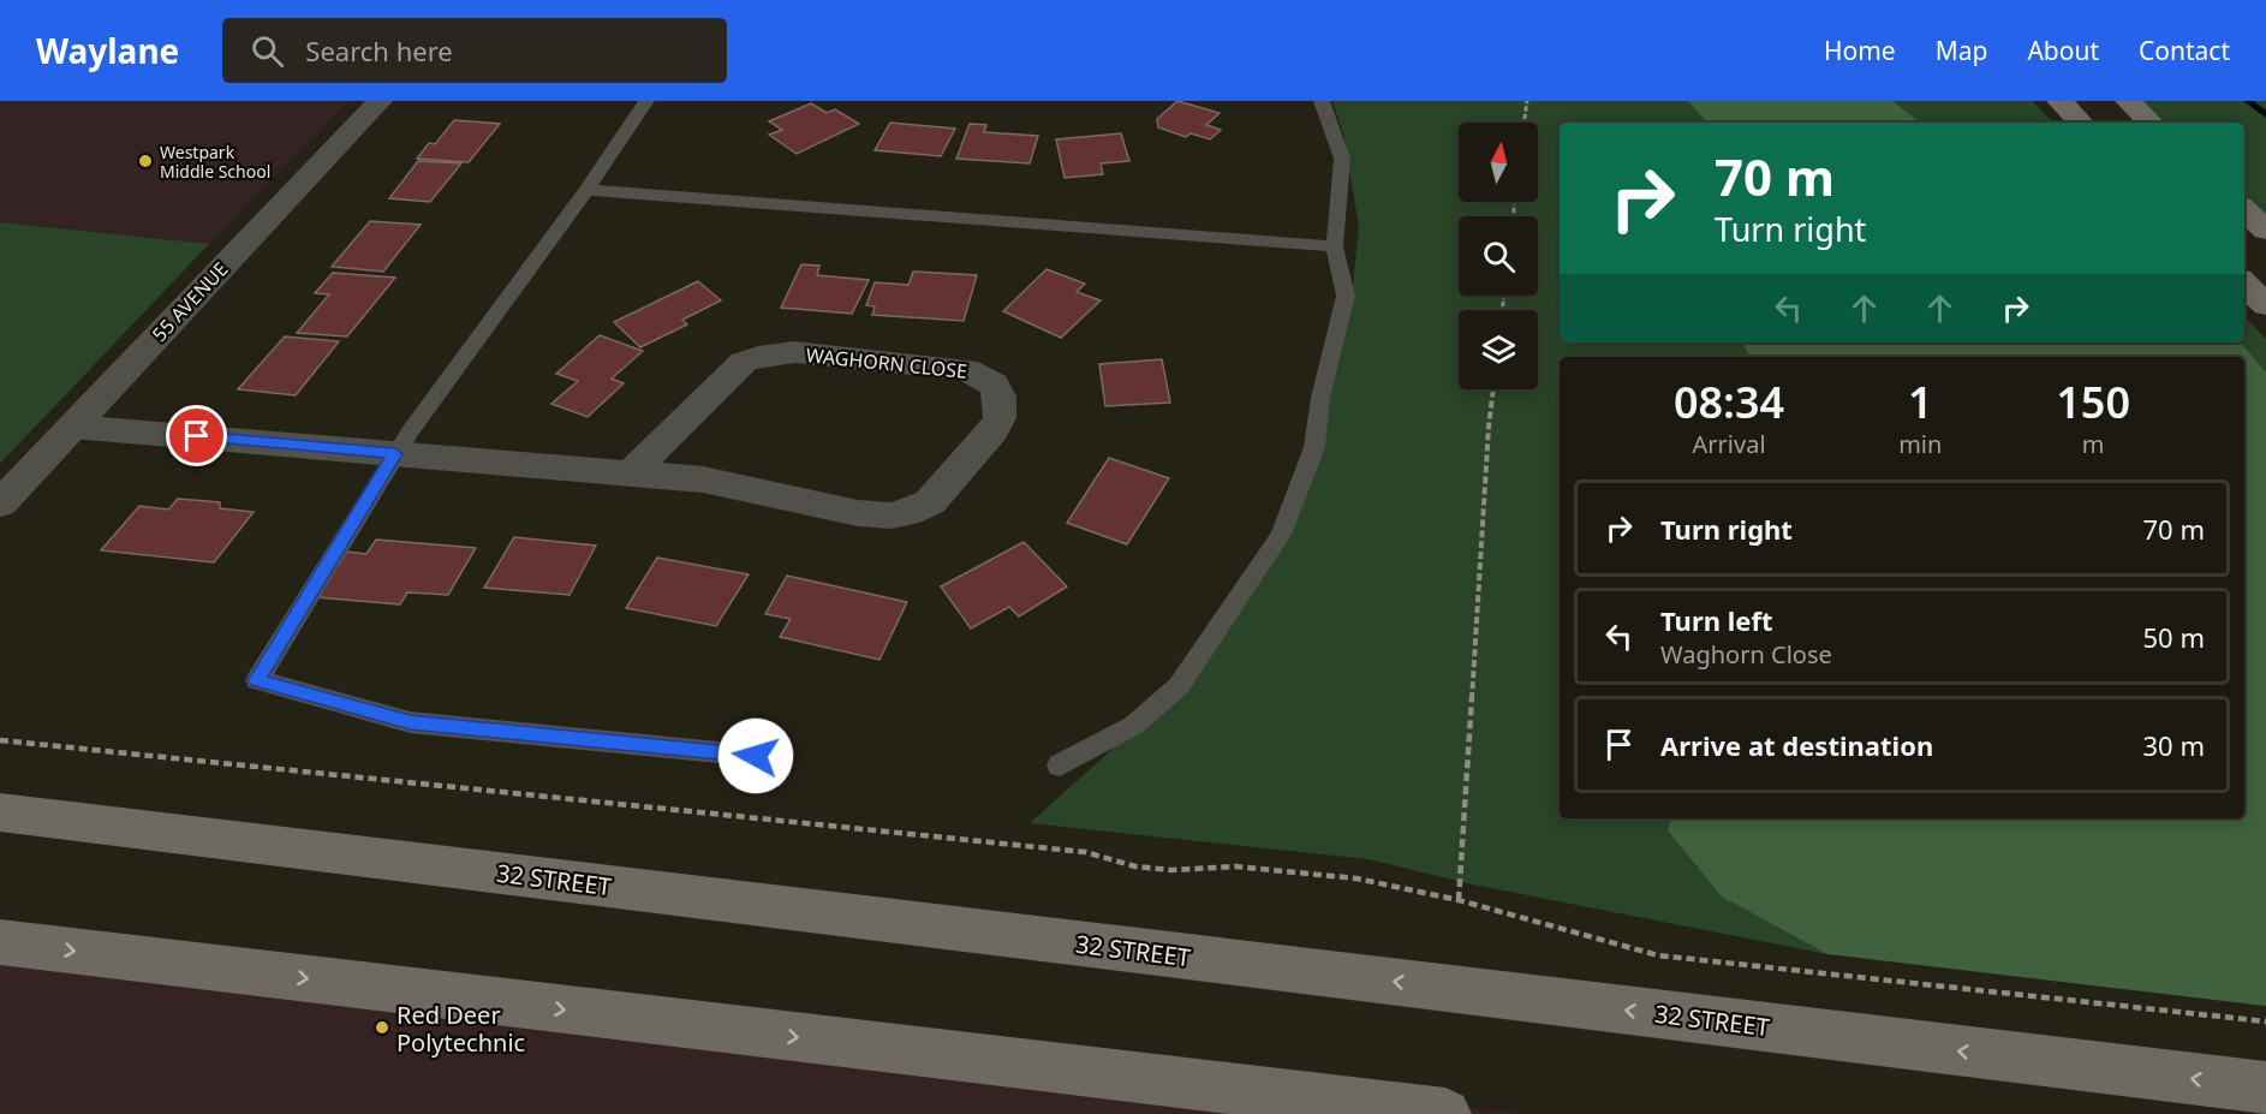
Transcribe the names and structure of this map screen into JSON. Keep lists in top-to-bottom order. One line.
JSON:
{"streets":{"main road":["32 STREET"],"street":["55 AVENUE","WAGHORN CLOSE"]},"crossings":[["55 AVENUE","WAGHORN CLOSE"]],"places":["Westpark Middle School","Red Deer Polytechnic"],"north":"top","page":{"header":"Waylane","search":"Search here","nav":["Home","Map","About","Contact"],"turn":["70 m","Turn right"],"eta":["08:34","Arrival","1","min","150","m"],"list":[{"name":"Turn right","value":"70 m"},{"name":"Turn left","note":"Waghorn Close","value":"50 m"},{"name":"Arrive at destination","value":"30 m"}]}}
